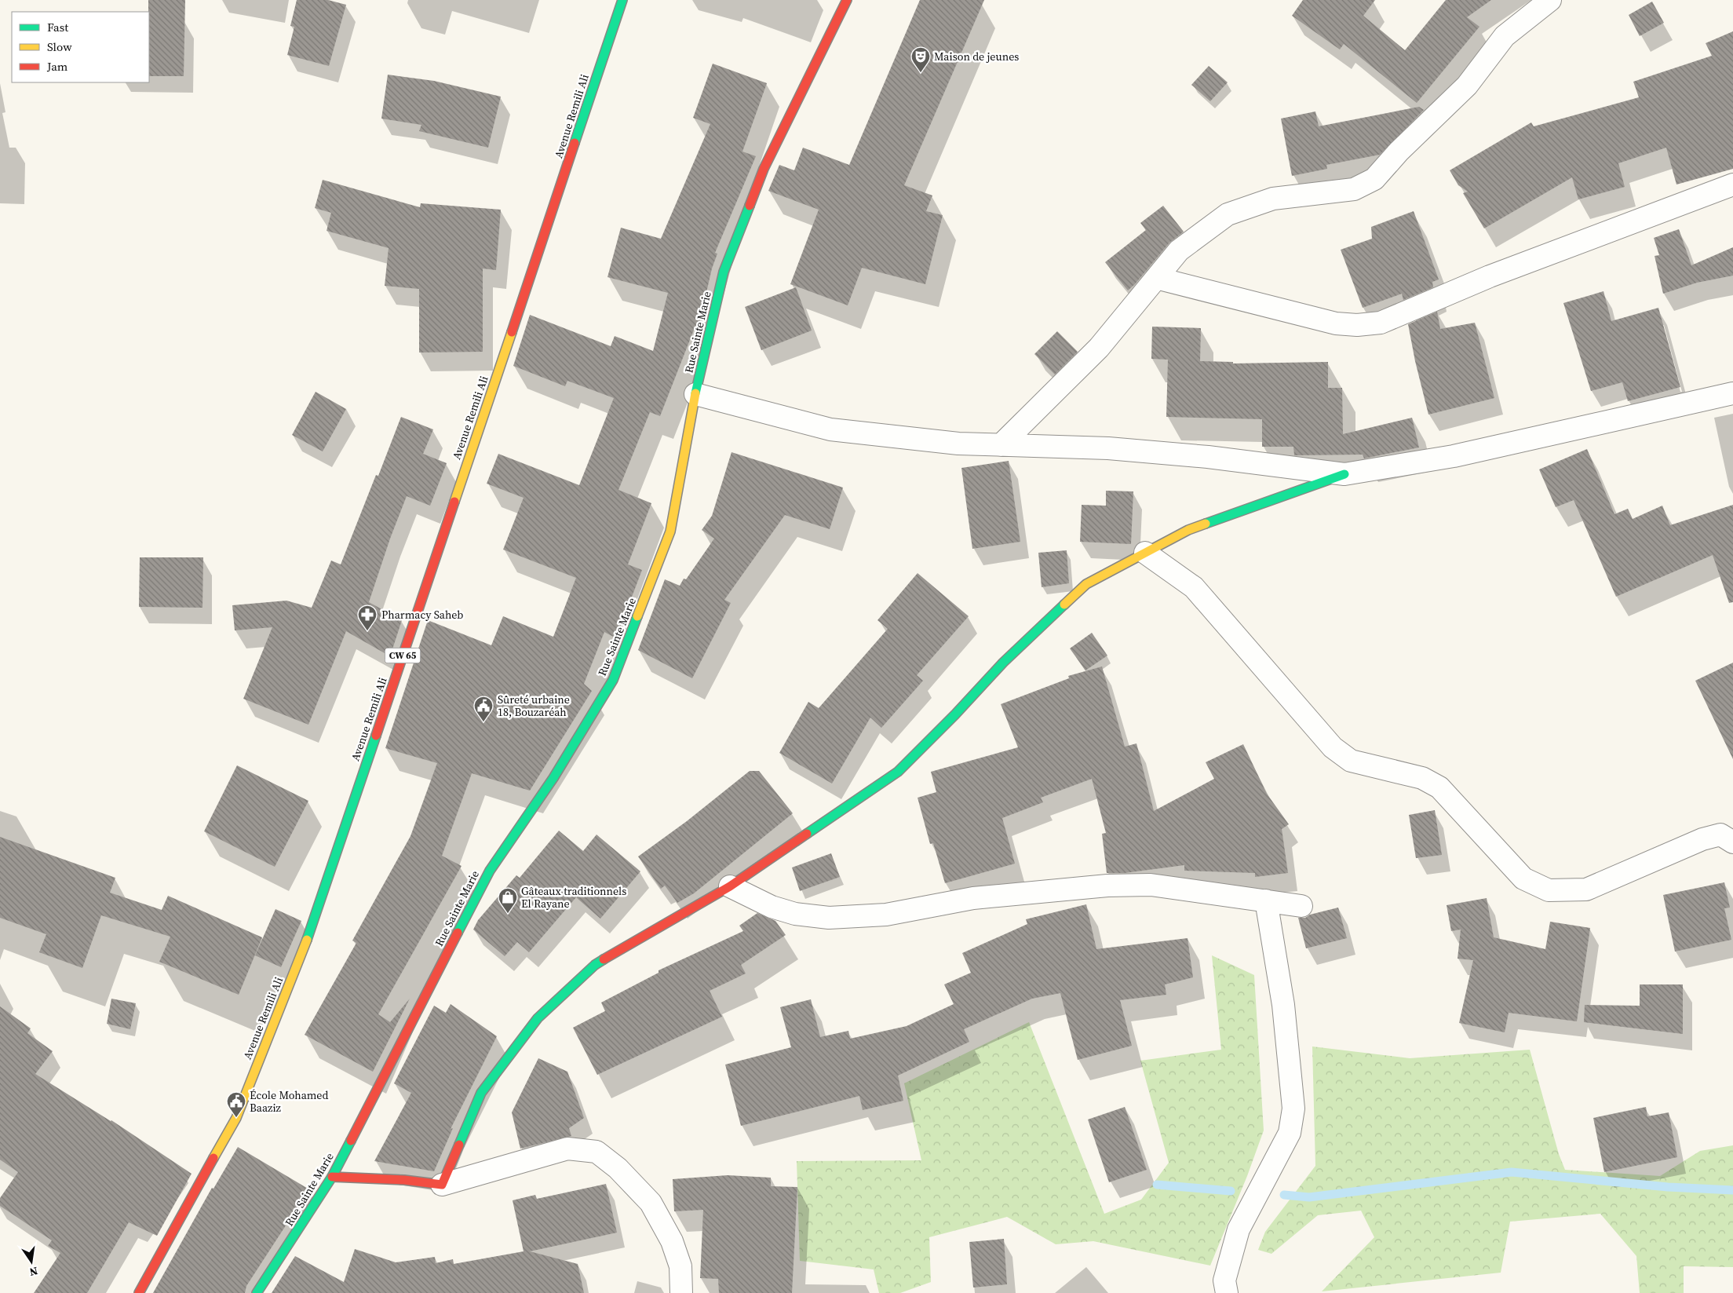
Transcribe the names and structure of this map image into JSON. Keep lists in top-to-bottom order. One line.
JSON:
{"streets":{"street":["Avenue Remili Ali","Rue Sainte Marie","CW 65"]},"places":{"theatre":["Maison de jeunes"],"pharmacy":["Pharmacy Saheb"],"public building":["Sûreté urbaine 18, Bouzaréah","École Mohamed Baaziz"],"shop":["Gâteaux traditionnels El Rayane"]},"legend":["Fast","Slow","Jam"],"north":"bottom"}
